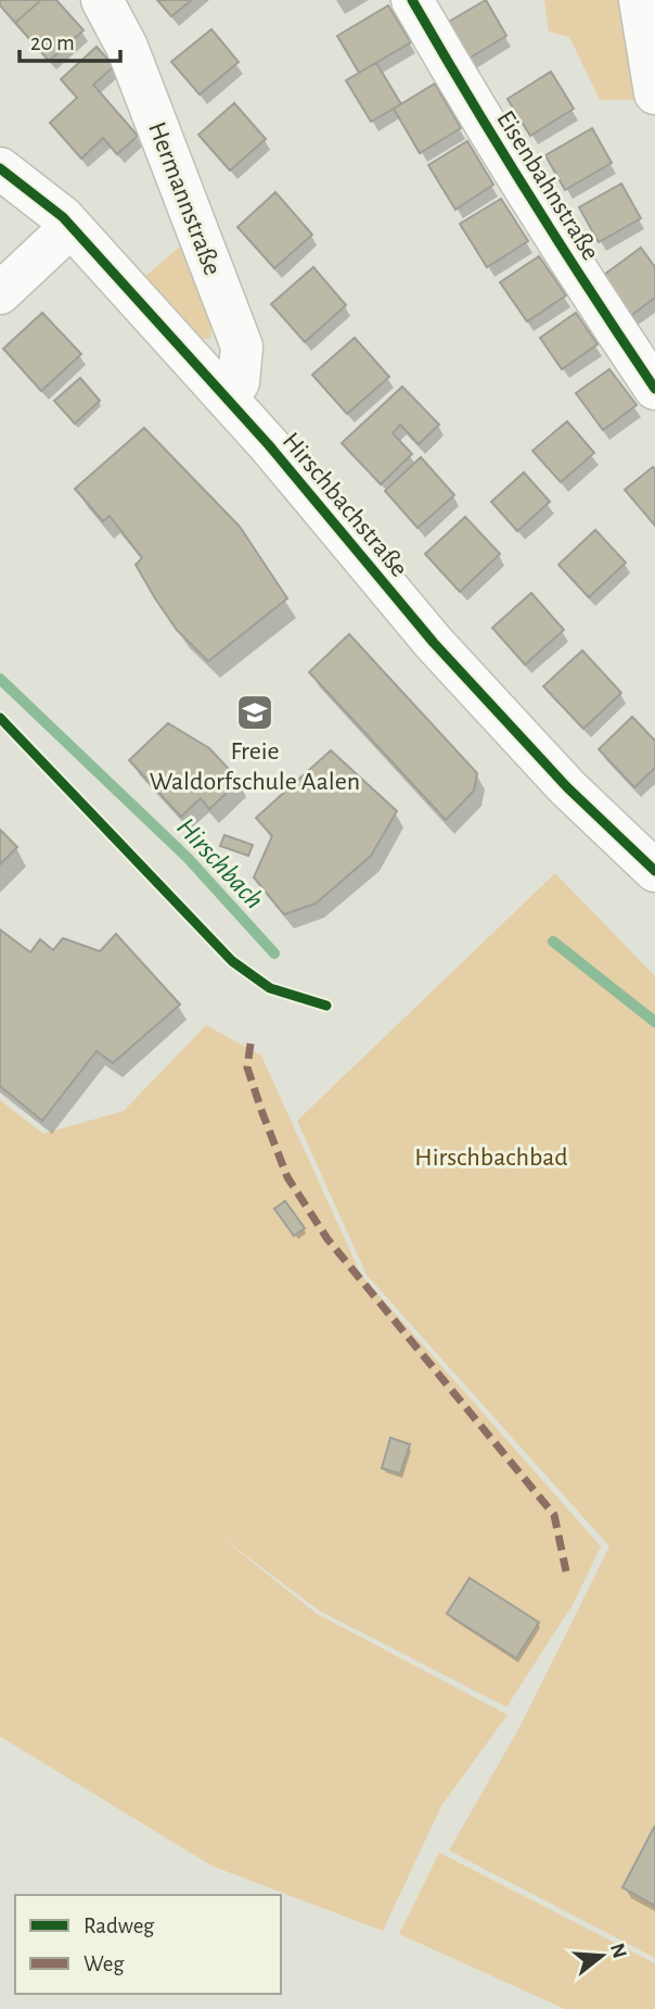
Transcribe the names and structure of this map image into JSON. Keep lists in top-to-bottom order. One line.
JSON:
{"streets":{"street":["Eisenbahnstraße","Hermannstraße","Hirschbachstraße"]},"crossings":[["Hermannstraße","Hirschbachstraße"]],"water":["Hirschbach"],"parks":["Hirschbachbad"],"places":{"school or university":["Freie Waldorfschule Aalen"]},"legend":["Radweg","Weg"],"scale_bar":"20 m","north":"right"}
